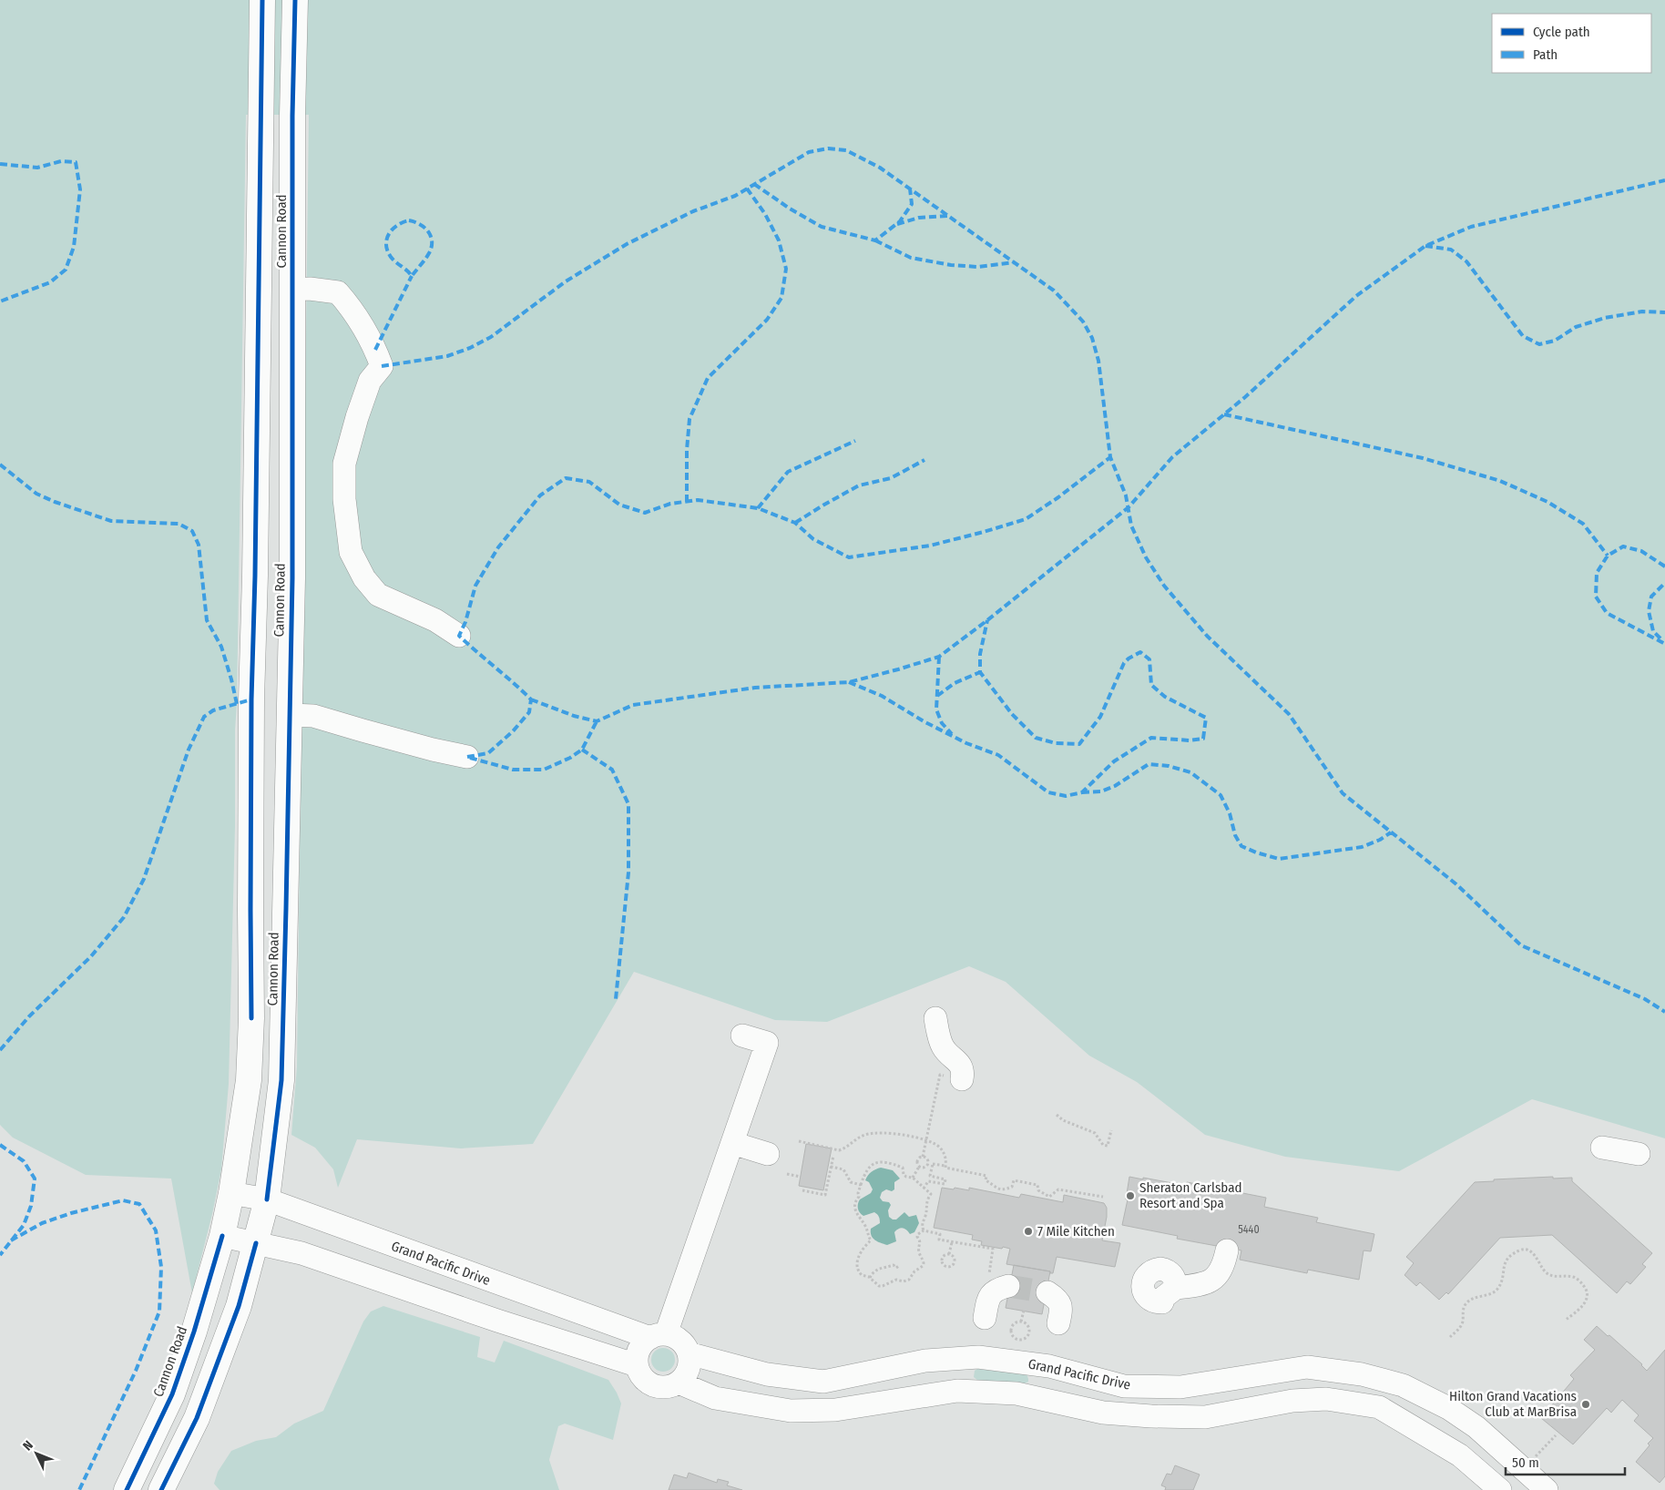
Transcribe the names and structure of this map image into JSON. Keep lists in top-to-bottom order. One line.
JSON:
{"streets":{"main road":["Cannon Road"],"street":["Grand Pacific Drive"]},"crossings":[["Cannon Road","Grand Pacific Drive"]],"places":["Sheraton Carlsbad Resort and Spa","7 Mile Kitchen","Hilton Grand Vacations Club at MarBrisa"],"house_numbers":["5440"],"legend":["Cycle path","Path"],"scale_bar":"50 m","north":"top left"}
